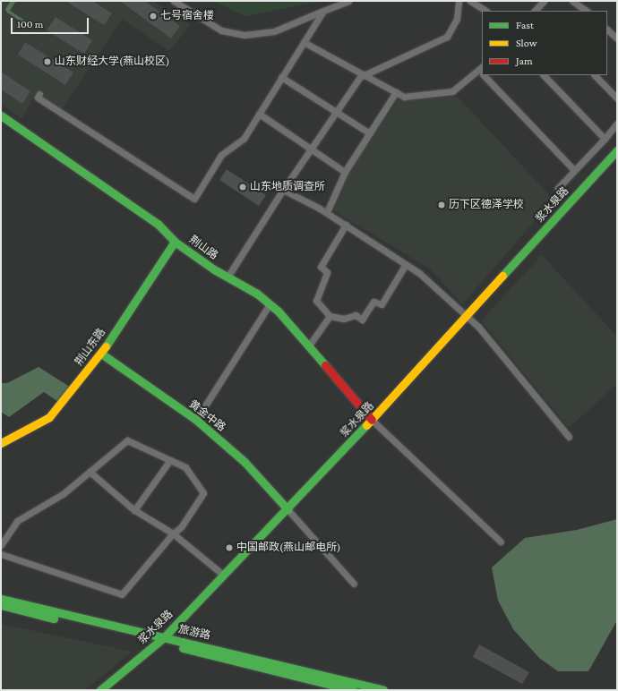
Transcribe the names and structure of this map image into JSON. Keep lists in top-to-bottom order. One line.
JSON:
{"streets":{"main road":["浆水泉路","荆山路","荆山东路","黄金中路","旅游路"]},"crossings":[["浆水泉路","荆山路"],["浆水泉路","黄金中路"],["浆水泉路","旅游路"],["荆山路","荆山东路"],["荆山东路","黄金中路"]],"places":["七号宿舍楼","山东财经大学(燕山校区)","山东地质调查所","历下区德泽学校","中国邮政(燕山邮电所)"],"legend":["Fast","Slow","Jam"],"scale_bar":"100 m"}
